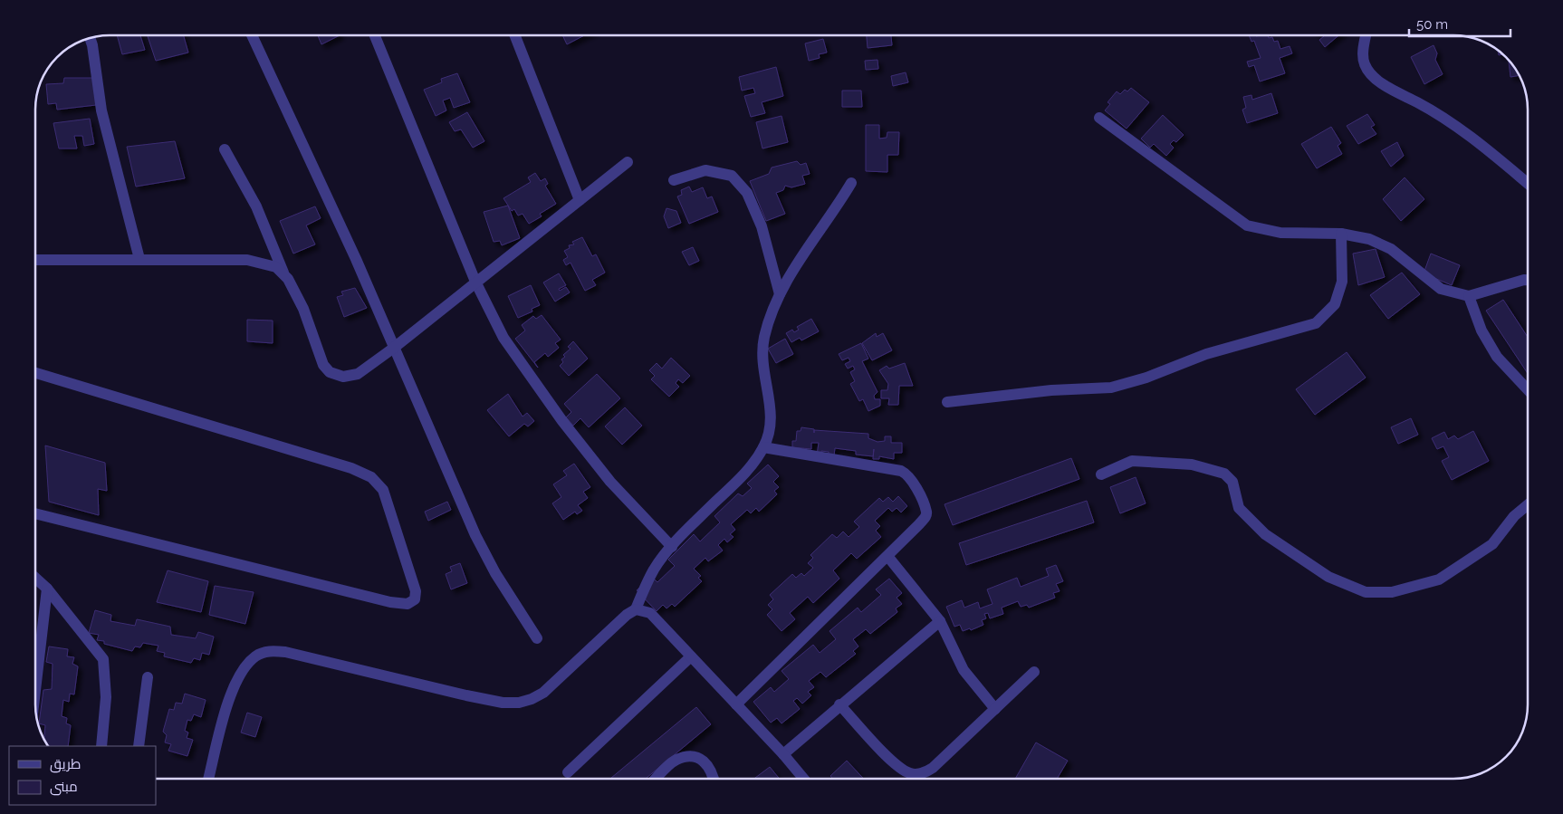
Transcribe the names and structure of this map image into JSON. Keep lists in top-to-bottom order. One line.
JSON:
{"legend":["طريق","مبنى"],"scale_bar":"50 m"}
